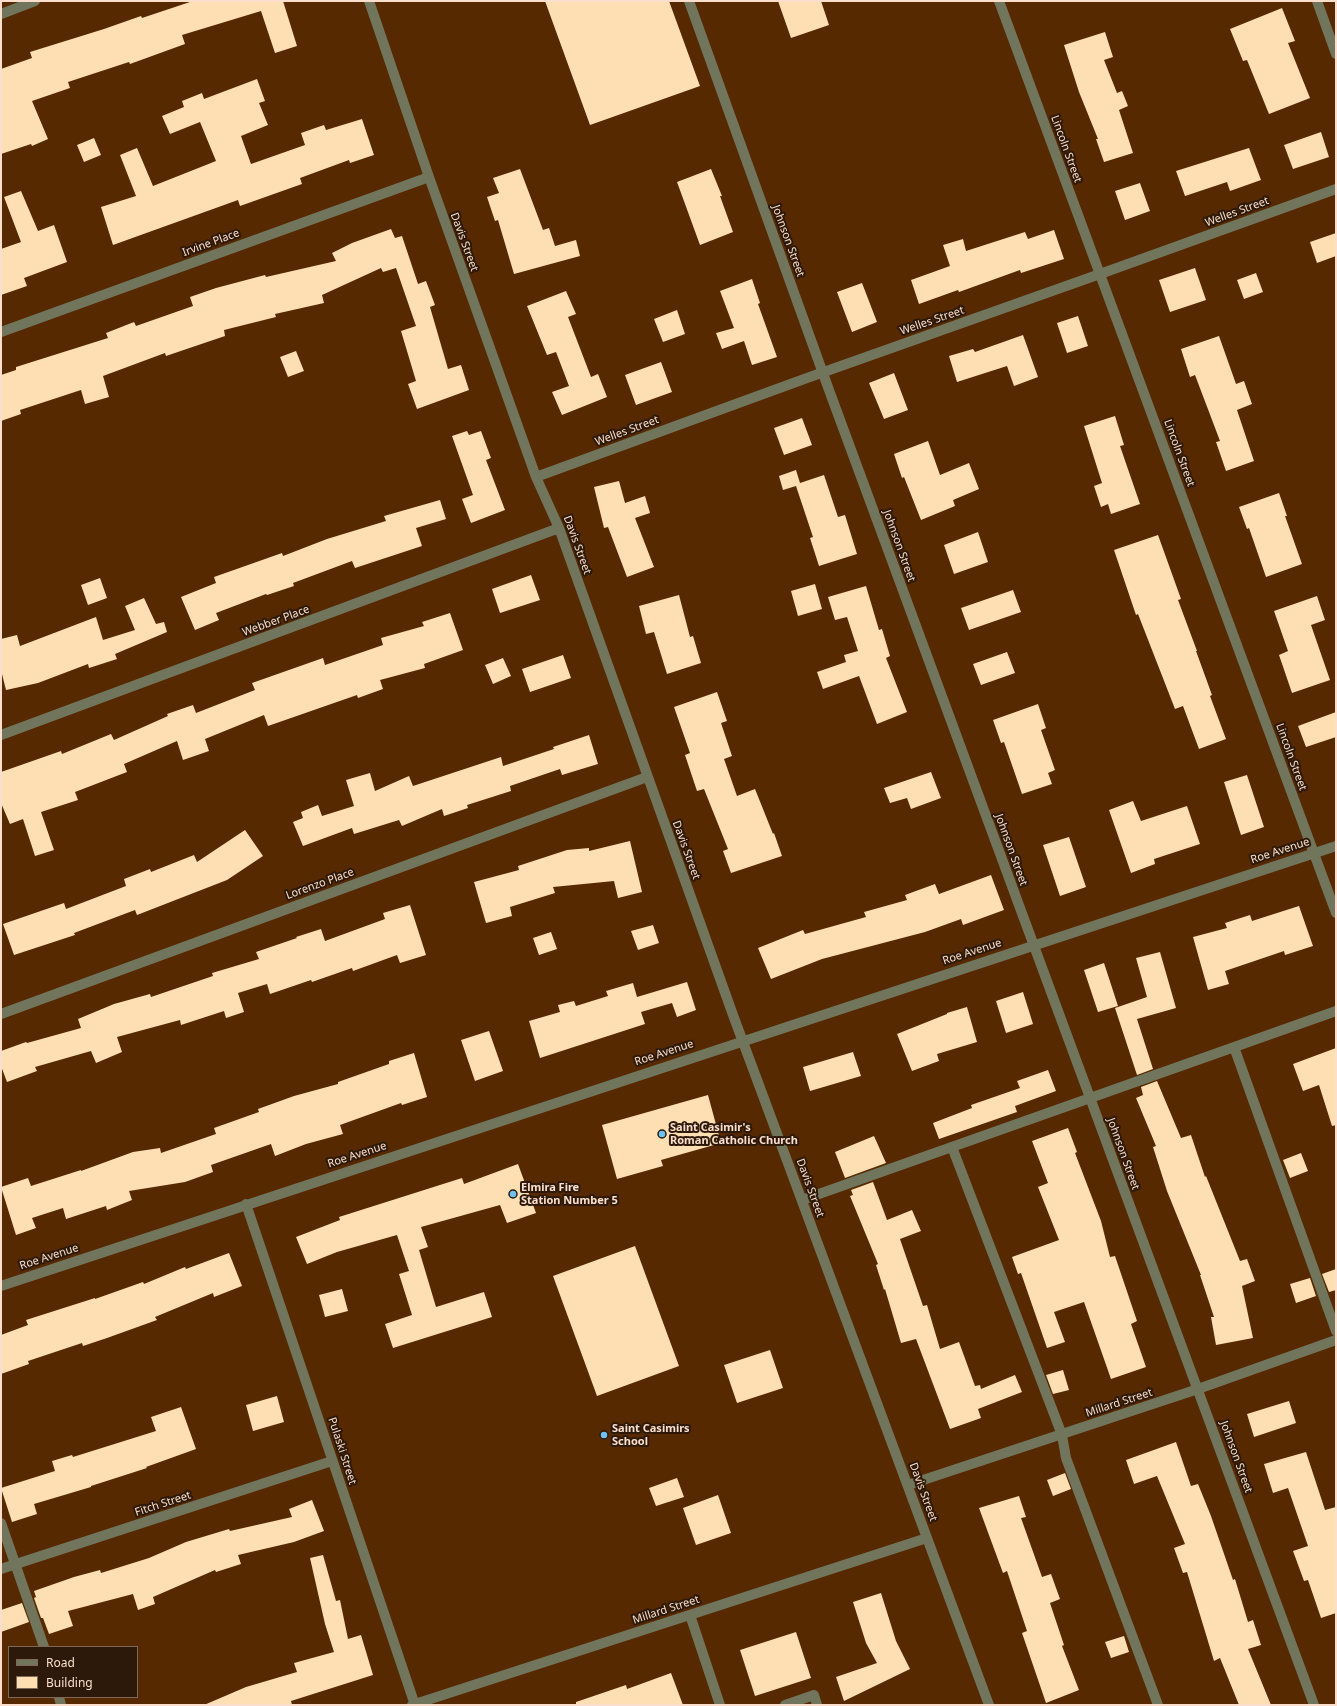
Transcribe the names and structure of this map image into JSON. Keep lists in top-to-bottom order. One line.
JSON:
{"streets":{"street":["Lincoln Street","Welles Street","Johnson Street","Davis Street","Irvine Place","Webber Place","Roe Avenue","Lorenzo Place","Millard Street","Pulaski Street","Fitch Street"]},"crossings":[["Lincoln Street","Welles Street"],["Lincoln Street","Roe Avenue"],["Welles Street","Johnson Street"],["Welles Street","Davis Street"],["Johnson Street","Roe Avenue"],["Johnson Street","Millard Street"],["Davis Street","Irvine Place"],["Davis Street","Webber Place"],["Davis Street","Roe Avenue"],["Davis Street","Lorenzo Place"],["Davis Street","Millard Street"],["Roe Avenue","Pulaski Street"],["Millard Street","Pulaski Street"],["Pulaski Street","Fitch Street"]],"places":["Saint Casimir's Roman Catholic Church","Elmira Fire Station Number 5","Saint Casimirs School"],"legend":["Road","Building"]}
